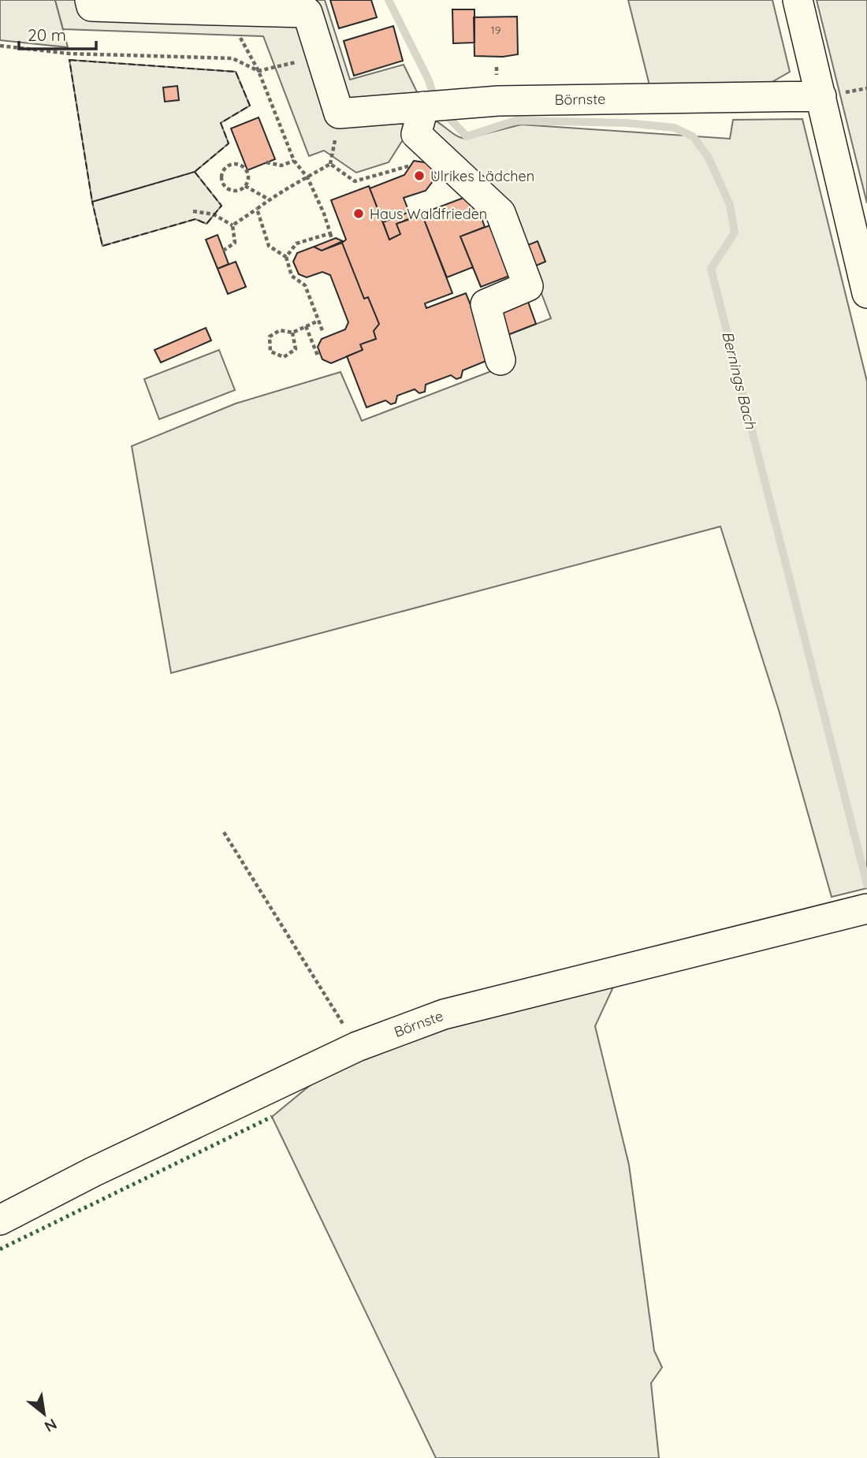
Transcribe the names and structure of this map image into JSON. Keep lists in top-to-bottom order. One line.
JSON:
{"streets":{"street":["Börnste"]},"water":["Bernings Bach"],"places":["Ulrikes Lädchen","Haus Waldfrieden"],"house_numbers":["19"],"scale_bar":"20 m","north":"bottom right"}
